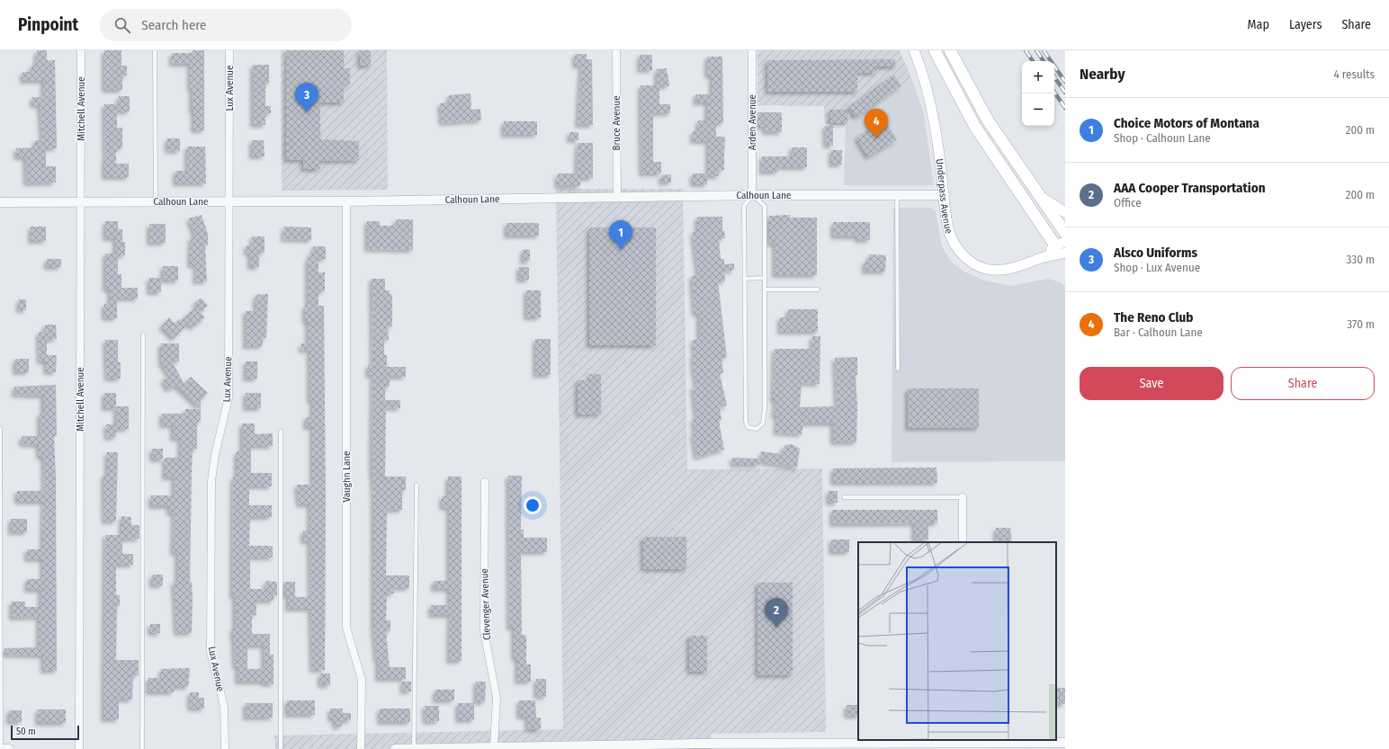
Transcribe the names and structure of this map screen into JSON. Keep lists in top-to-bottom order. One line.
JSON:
{"streets":{"main road":["Underpass Avenue"],"street":["Lux Avenue","Mitchell Avenue","Arden Avenue","Bruce Avenue","Calhoun Lane","Vaughn Lane","Clevenger Avenue"]},"crossings":[["Lux Avenue","Calhoun Lane"],["Mitchell Avenue","Calhoun Lane"],["Arden Avenue","Calhoun Lane"],["Bruce Avenue","Calhoun Lane"],["Calhoun Lane","Underpass Avenue"],["Calhoun Lane","Vaughn Lane"]],"scale_bar":"50 m","page":{"header":"Pinpoint","search":"Search here","nav":["Map","Layers","Share"],"heading":["Nearby","4 results"],"map_buttons":["+","−"],"pins":["3","4","1","2"],"list":[{"mark":"1","name":"Choice Motors of Montana","note":"Shop · Calhoun Lane","value":"200 m"},{"mark":"2","name":"AAA Cooper Transportation","note":"Office","value":"200 m"},{"mark":"3","name":"Alsco Uniforms","note":"Shop · Lux Avenue","value":"330 m"},{"mark":"4","name":"The Reno Club","note":"Bar · Calhoun Lane","value":"370 m"}],"buttons":["Save","Share"],"scale":"50 m"}}
